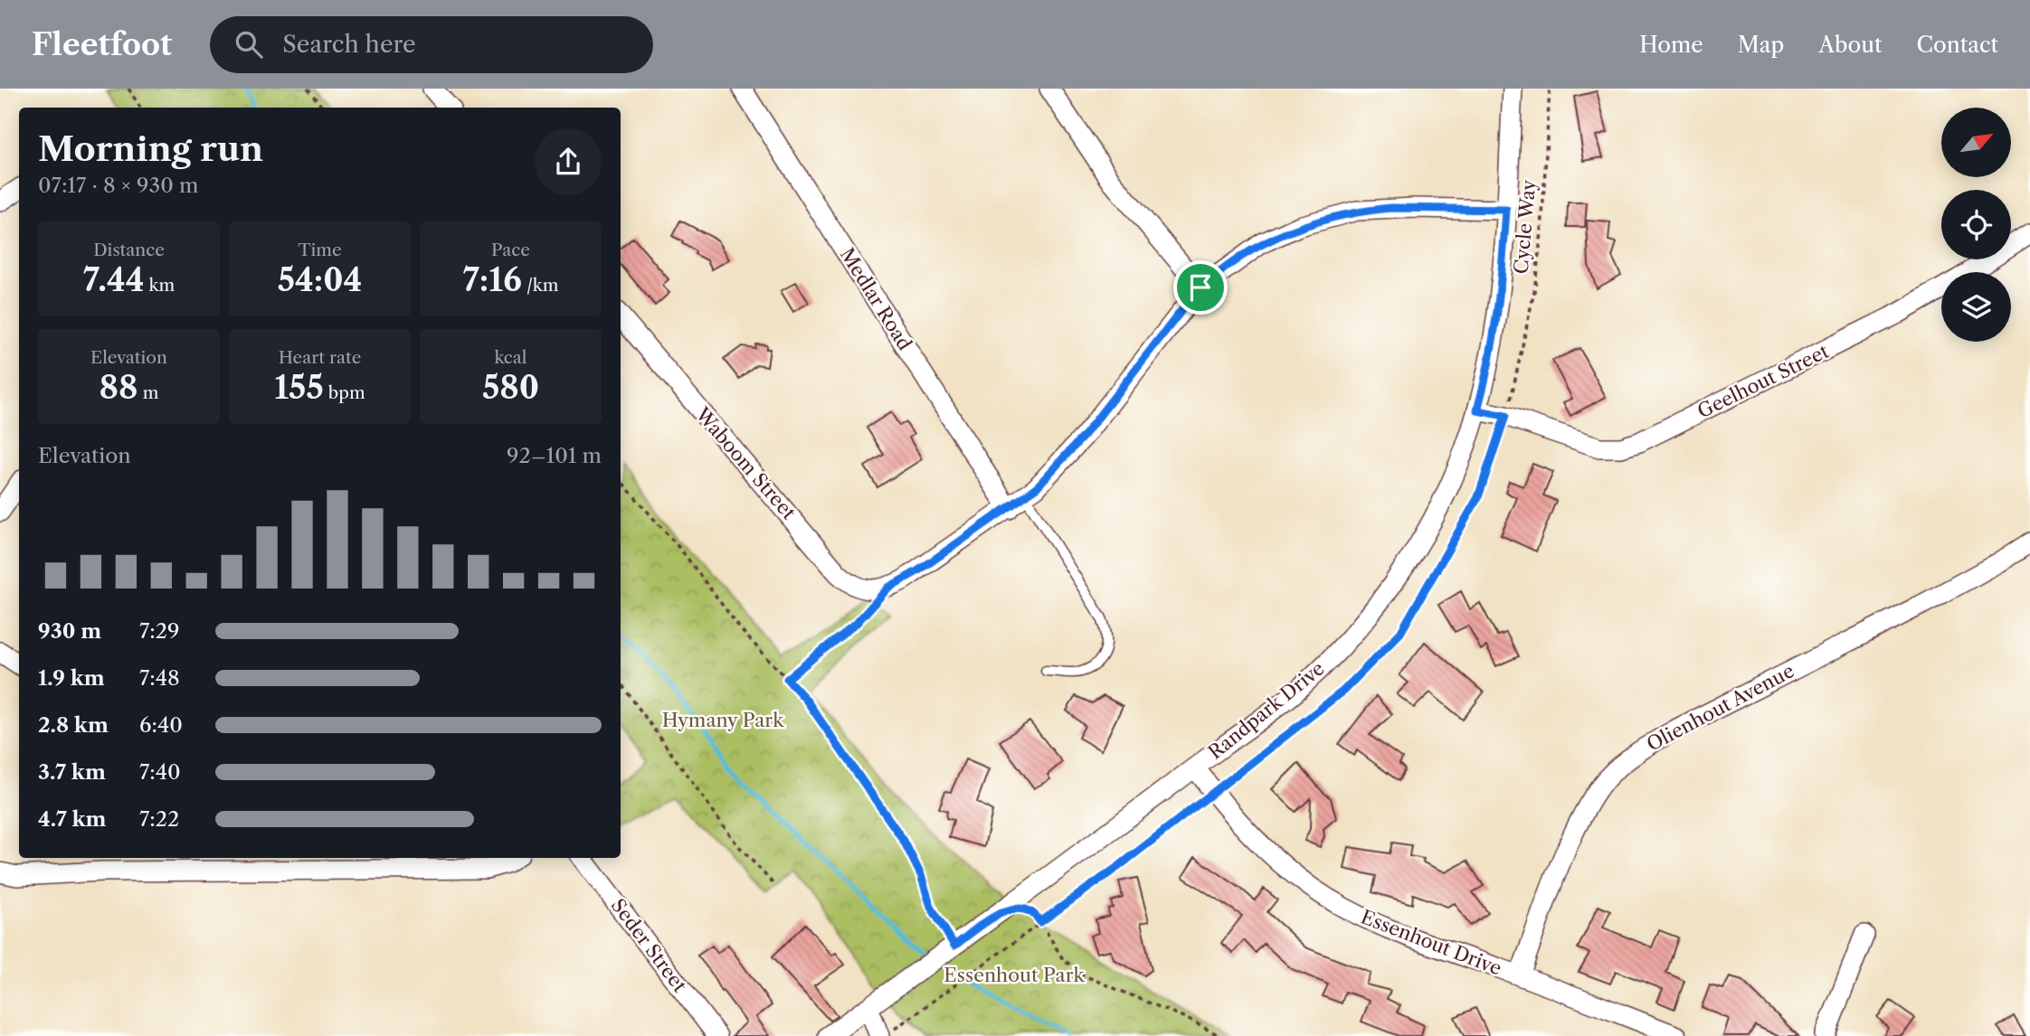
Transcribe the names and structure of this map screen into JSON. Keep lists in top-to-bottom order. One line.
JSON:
{"streets":{"street":["Medlar Road","Geelhout Street","Waboom Street","Olienhout Avenue","Randpark Drive","Essenhout Drive","Seder Street"],"path":["Cycle Way"]},"crossings":[["Cycle Way","Geelhout Street"],["Cycle Way","Essenhout Drive"],["Geelhout Street","Randpark Drive"],["Olienhout Avenue","Essenhout Drive"],["Randpark Drive","Essenhout Drive"]],"parks":["Hymany Park","Essenhout Park"],"north":"top right","page":{"header":"Fleetfoot","search":"Search here","nav":["Home","Map","About","Contact"],"heading":["Morning run","07:17 · 8 × 930 m"],"stats":[["Distance","7.44 km"],["Time","54:04"],["Pace","7:16 /km"],["Elevation","88 m"],["Heart rate","155 bpm"],["kcal","580"]],"chart":["Elevation","92–101 m"],"list":[{"name":"930 m","note":"7:29"},{"name":"1.9 km","note":"7:48"},{"name":"2.8 km","note":"6:40"},{"name":"3.7 km","note":"7:40"},{"name":"4.7 km","note":"7:22"}]}}
